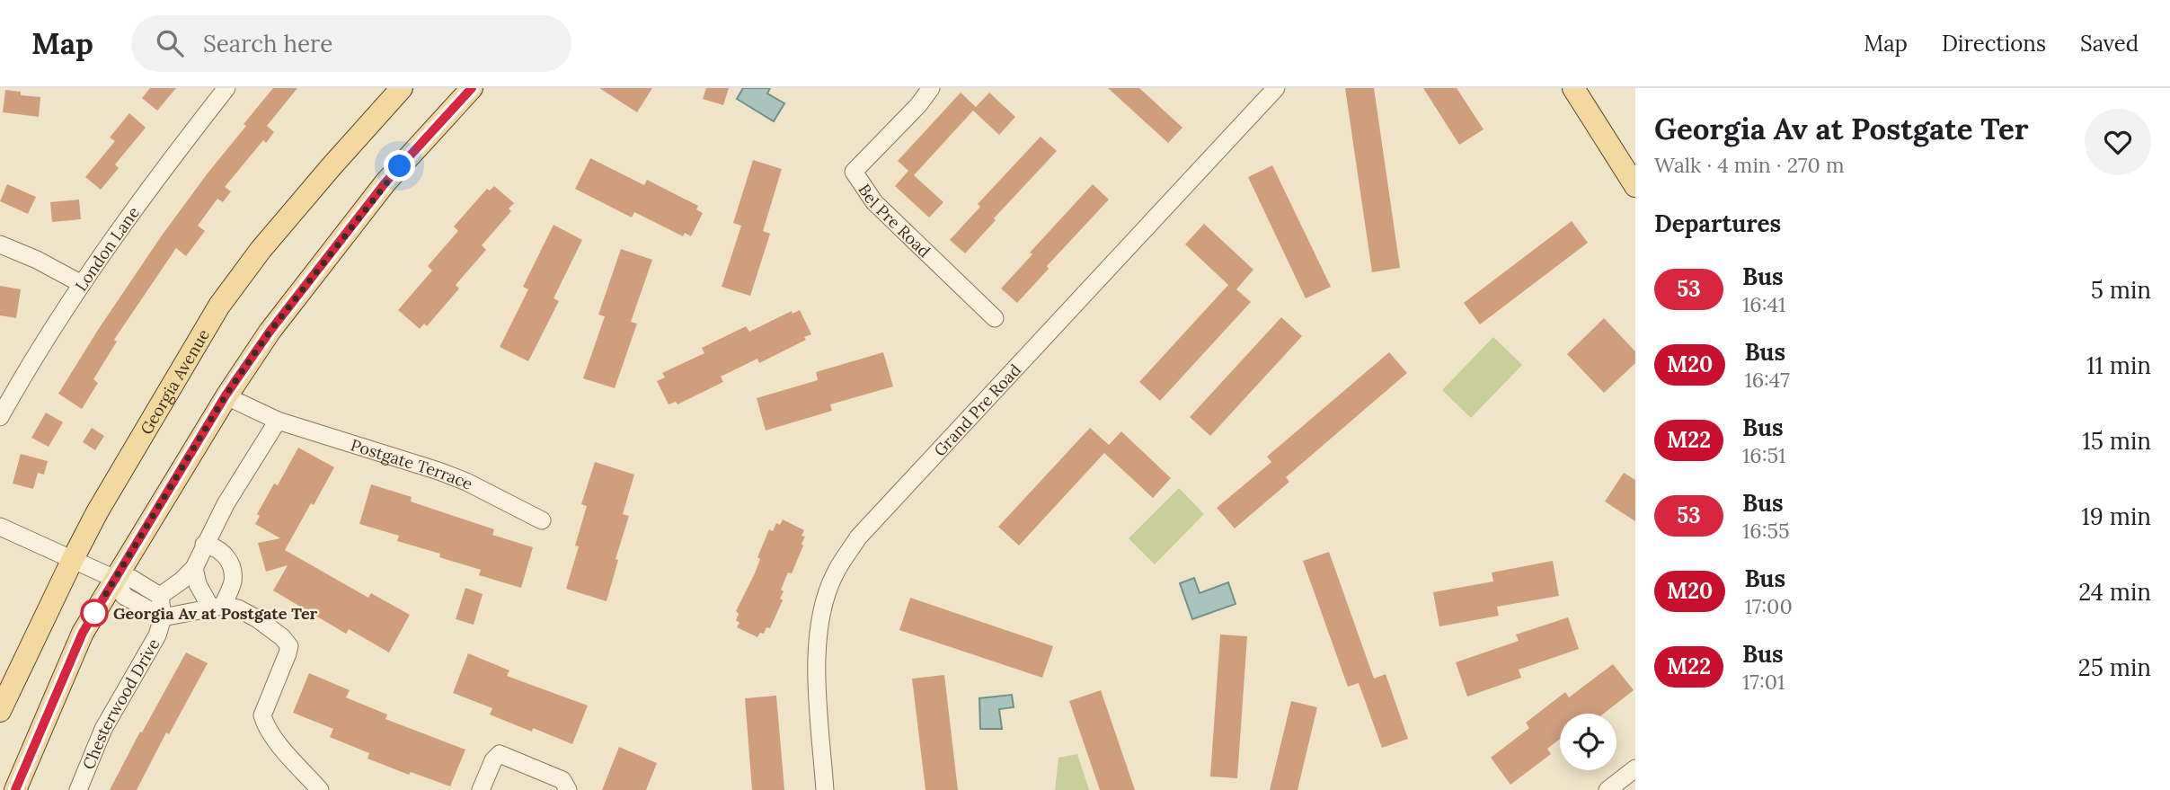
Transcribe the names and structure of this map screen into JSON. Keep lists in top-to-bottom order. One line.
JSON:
{"streets":{"main road":["Georgia Avenue"],"street":["Bel Pre Road","London Lane","Grand Pre Road","Postgate Terrace","Chesterwood Drive"]},"places":["Georgia Av at Postgate Ter"],"lines":["bus line 53"],"page":{"header":"Map","search":"Search here","nav":["Map","Directions","Saved"],"heading":[["Georgia Av at Postgate Ter","Walk · 4 min · 270 m"],"Departures"],"list":[{"mark":"53","name":"Bus","note":"16:41","value":"5 min"},{"mark":"M20","name":"Bus","note":"16:47","value":"11 min"},{"mark":"M22","name":"Bus","note":"16:51","value":"15 min"},{"mark":"53","name":"Bus","note":"16:55","value":"19 min"},{"mark":"M20","name":"Bus","note":"17:00","value":"24 min"},{"mark":"M22","name":"Bus","note":"17:01","value":"25 min"}]}}
